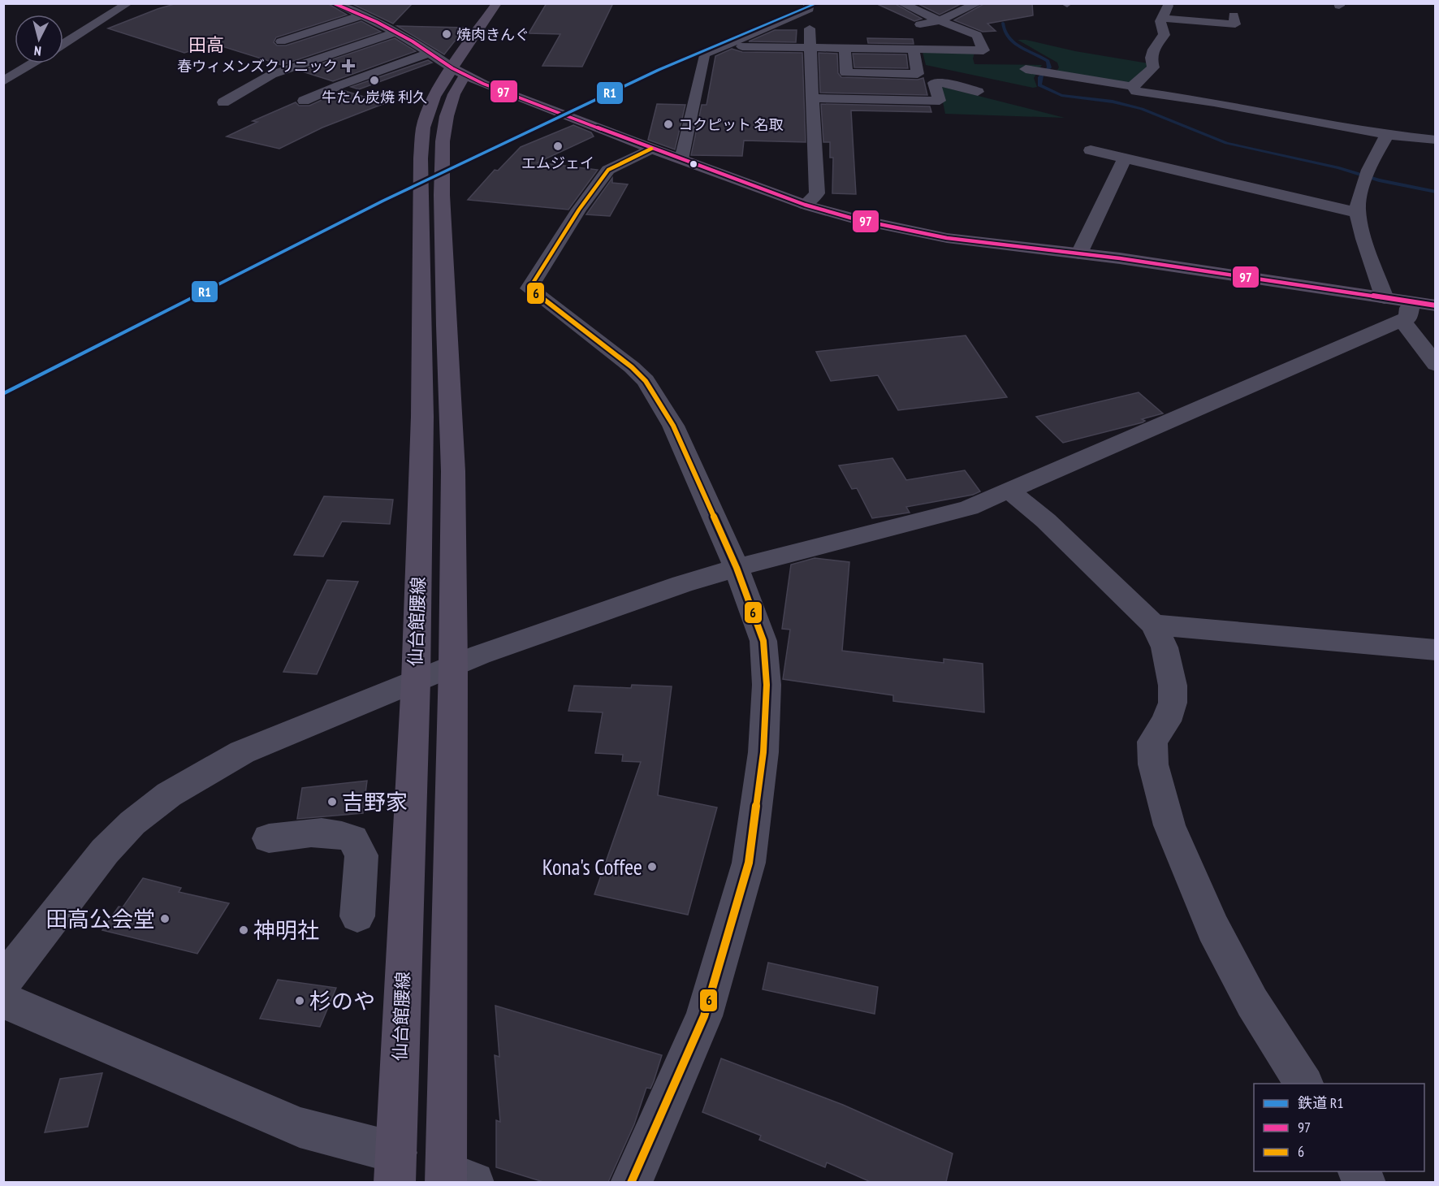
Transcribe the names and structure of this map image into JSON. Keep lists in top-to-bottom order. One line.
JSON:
{"streets":{"main road":["仙台館腰線"]},"districts":["田高"],"places":{"other":["焼肉きんぐ","牛たん炭焼 利久","コクピット 名取","エムジェイ","吉野家","Kona's Coffee","田高公会堂","神明社","杉のや"],"health":["春ウィメンズクリニック"]},"lines":["rail line R1","transit line 97","transit line 6"],"legend":["鉄道 R1","97","6"],"north":"bottom"}
